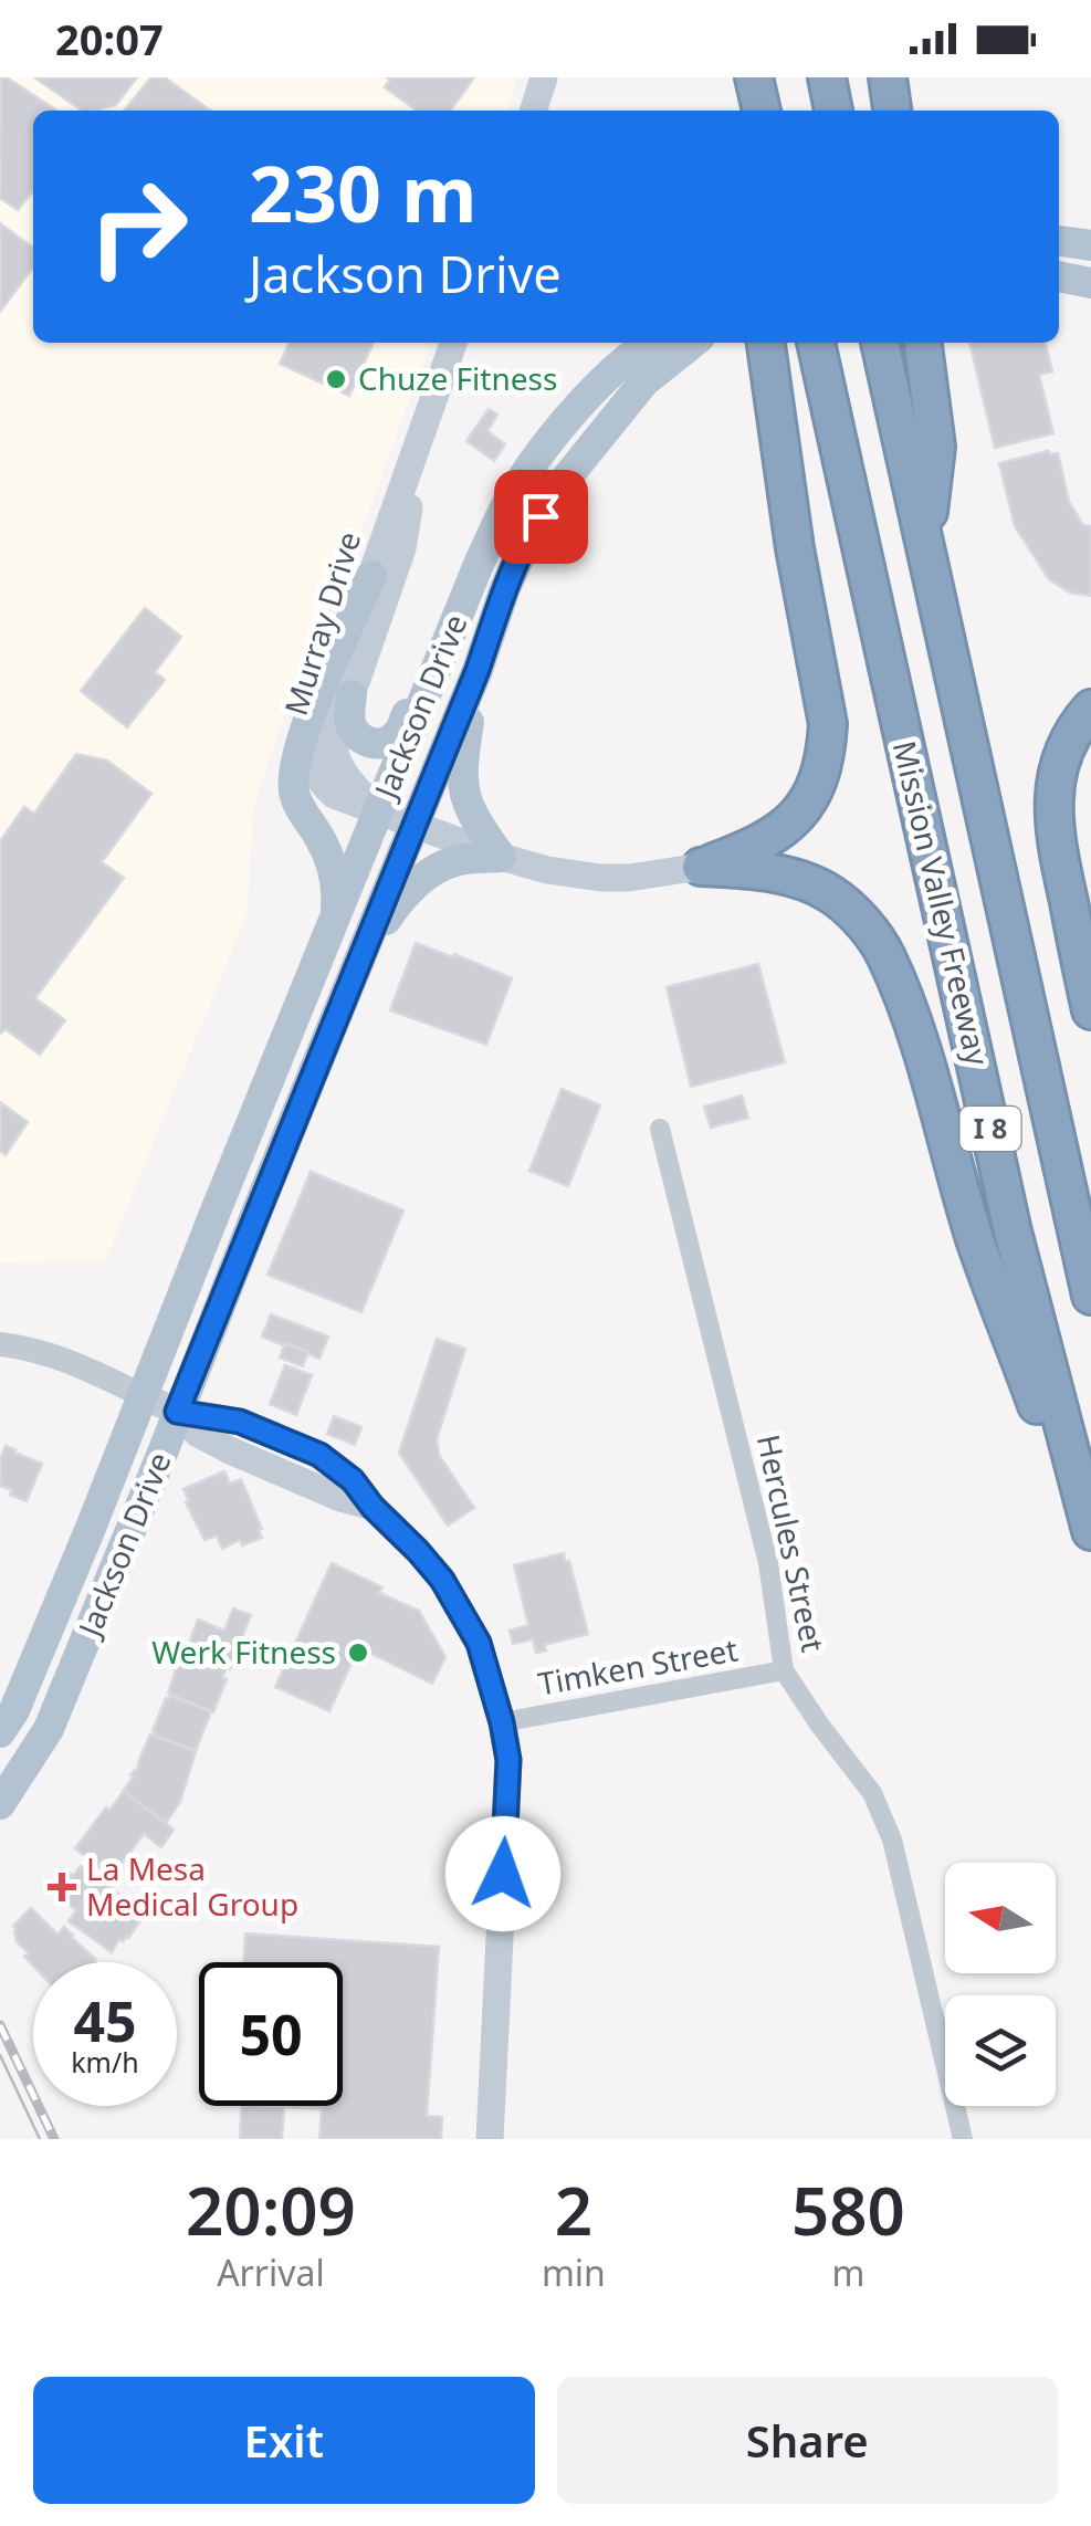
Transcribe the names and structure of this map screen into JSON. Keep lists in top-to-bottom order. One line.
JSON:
{"streets":{"highway":["Mission Valley Freeway","I 8"],"main road":["Murray Drive","Jackson Drive"],"street":["Hercules Street","Timken Street"]},"crossings":[["Murray Drive","Jackson Drive"],["Hercules Street","Timken Street"]],"places":{"other":["Chuze Fitness","Werk Fitness"],"health":["La Mesa Medical Group"]},"north":"left","page":{"status":"20:07","turn":["230 m","Jackson Drive"],"speed":"45 km/h","limit":"50","eta":["20:09","Arrival","2","min","580","m"],"buttons":["Exit","Share"]}}
